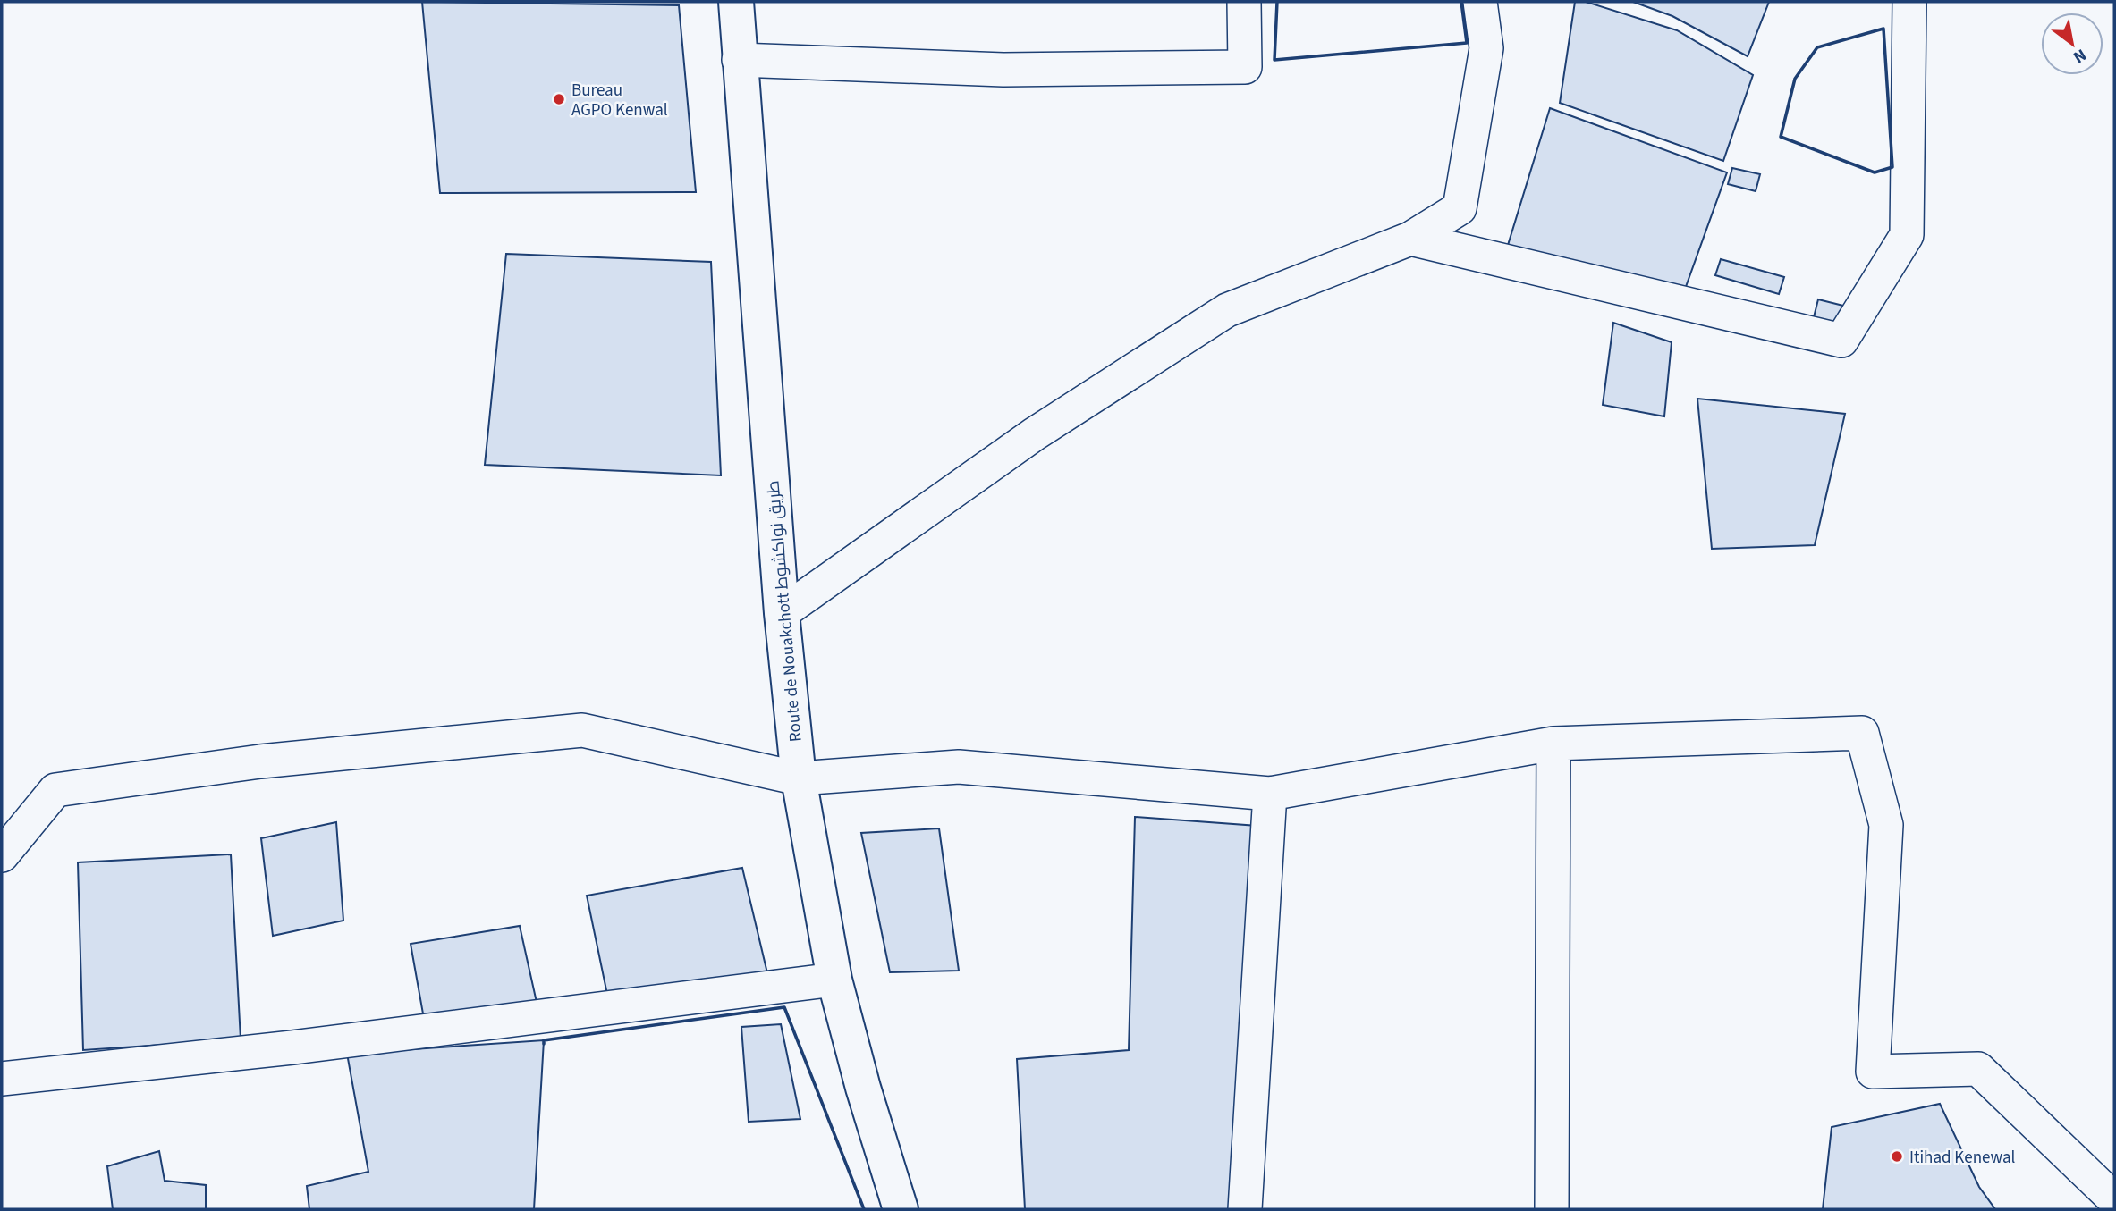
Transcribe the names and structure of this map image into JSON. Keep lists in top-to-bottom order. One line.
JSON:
{"streets":{"highway":["Route de Nouakchott طريق نواكشوط"]},"places":["Bureau AGPO Kenwal","Itihad Kenewal"],"north":"bottom right"}
